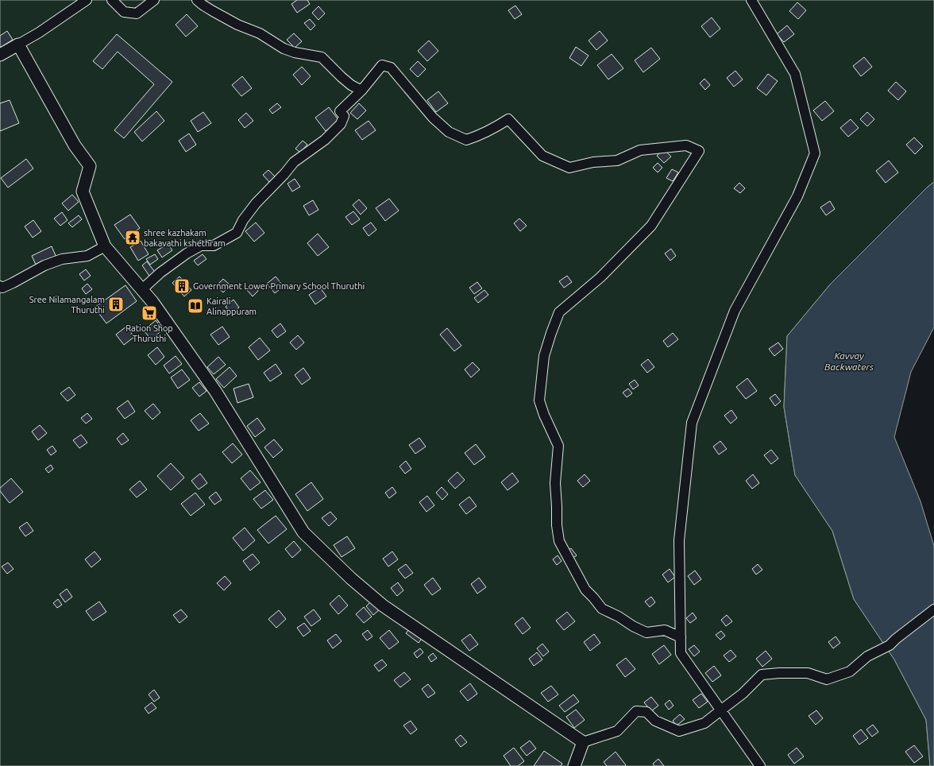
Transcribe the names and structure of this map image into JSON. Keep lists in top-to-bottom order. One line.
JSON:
{"water":["Kavvay Backwaters"],"places":{"temple":["shree kazhakam bakavathi kshethram"],"building":["Government Lower Primary School Thuruthi","Sree Nilamangalam Thuruthi"],"library":["Kairali Alinappuram"],"supermarket":["Ration Shop Thuruthi"]}}
